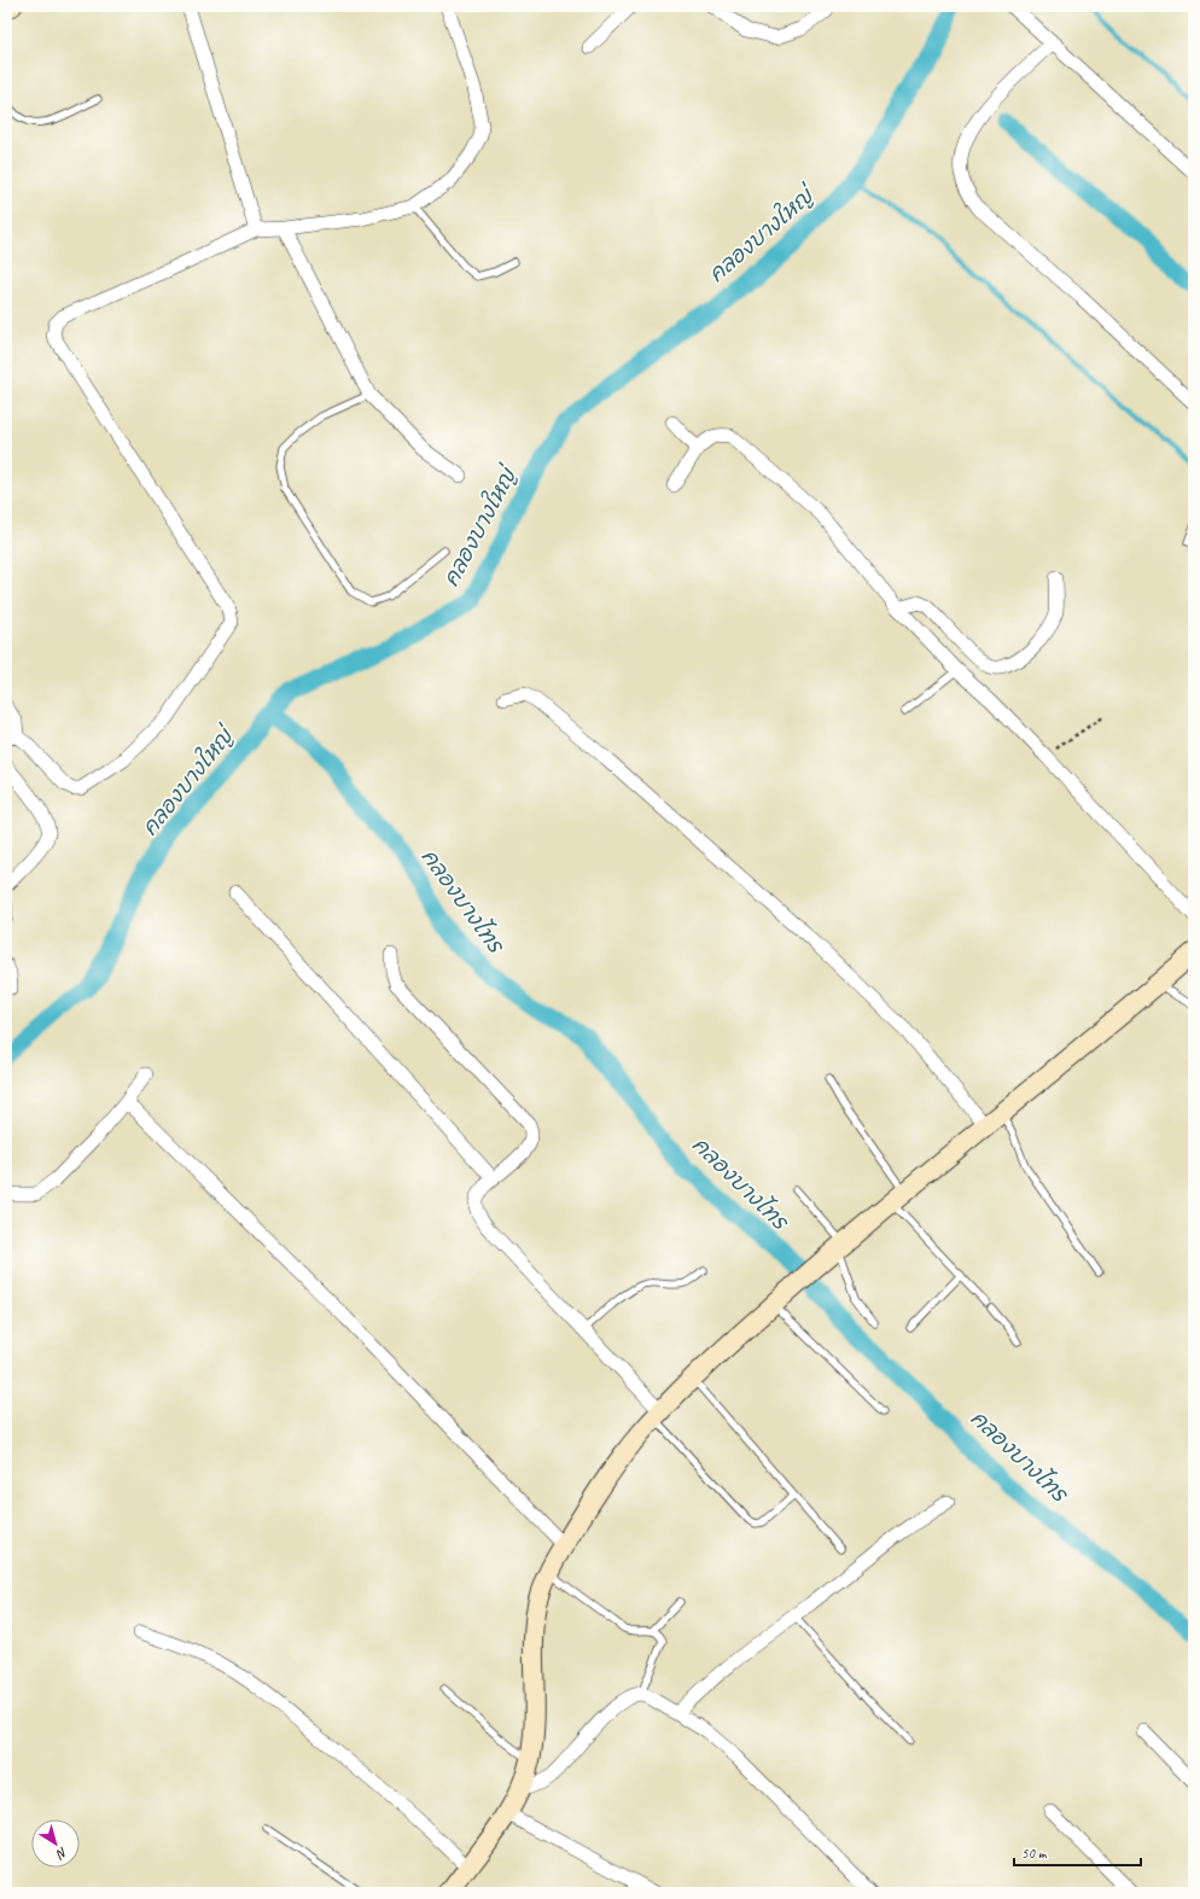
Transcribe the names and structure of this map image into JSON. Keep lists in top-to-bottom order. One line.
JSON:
{"water":["คลองบางใหญ่","คลองบางไทร"],"scale_bar":"50 m","north":"bottom right"}
